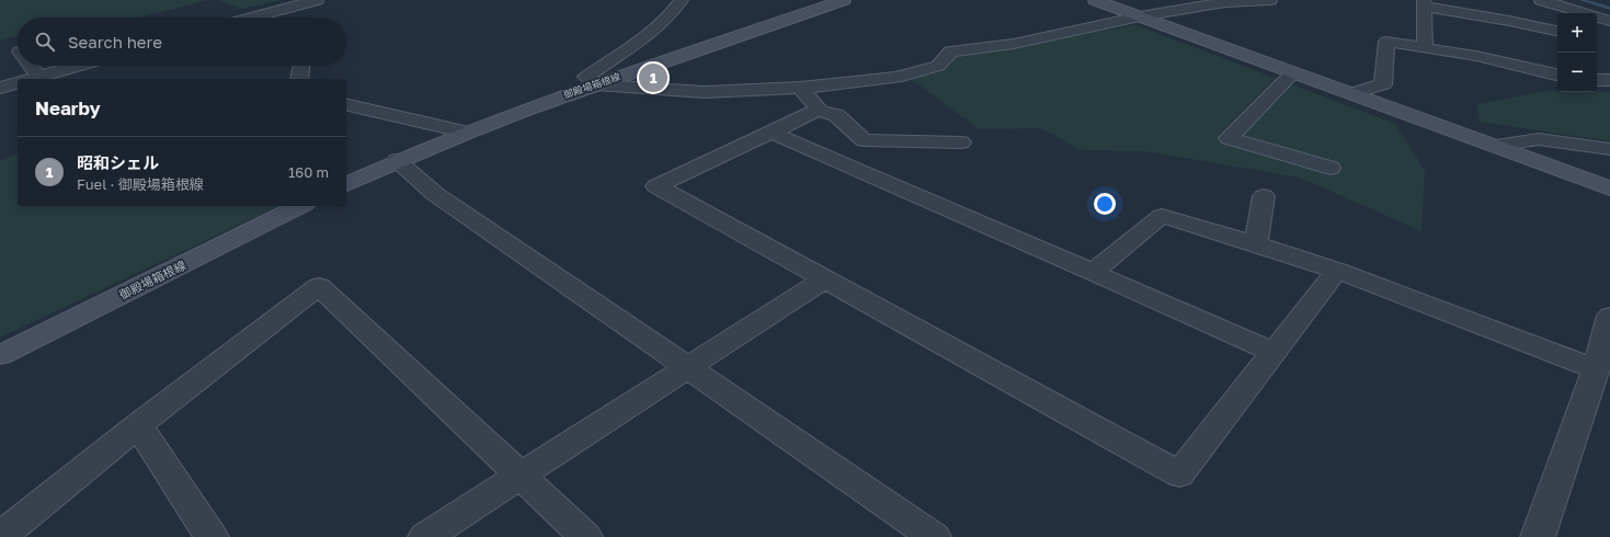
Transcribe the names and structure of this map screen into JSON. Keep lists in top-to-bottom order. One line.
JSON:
{"streets":{"main road":["御殿場箱根線"]},"page":{"map_buttons":["+","−"],"search":"Search here","pins":"1","heading":"Nearby","list":[{"mark":"1","name":"昭和シェル","note":"Fuel · 御殿場箱根線","value":"160 m"}]}}
